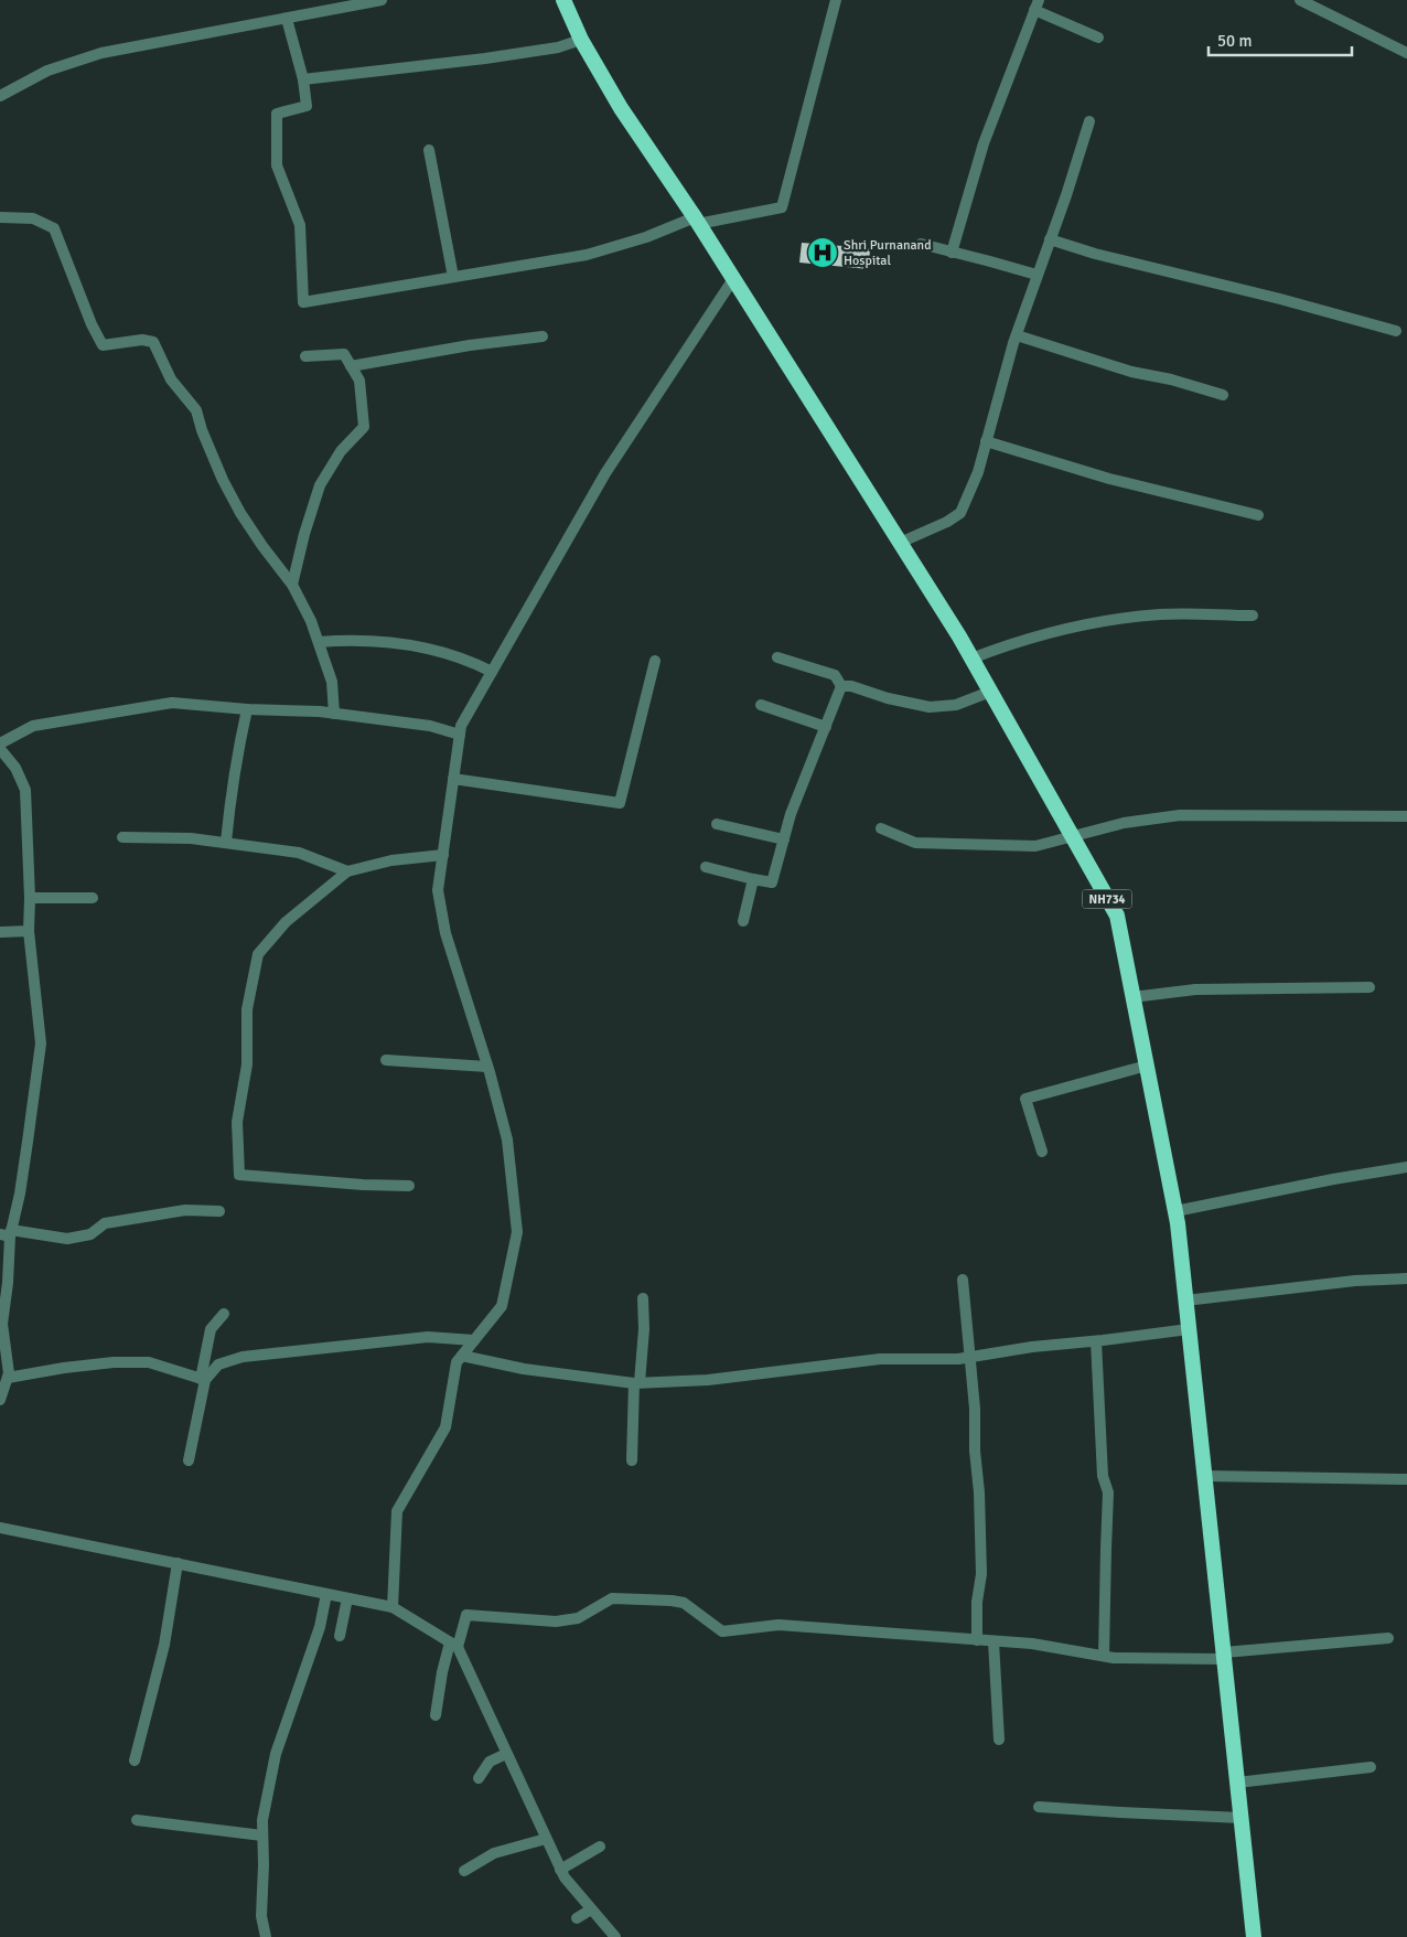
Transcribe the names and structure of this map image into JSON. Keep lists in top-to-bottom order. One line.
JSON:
{"streets":{"highway":["NH734"]},"places":{"hospital":["Shri Purnanand Hospital"]},"scale_bar":"50 m"}
